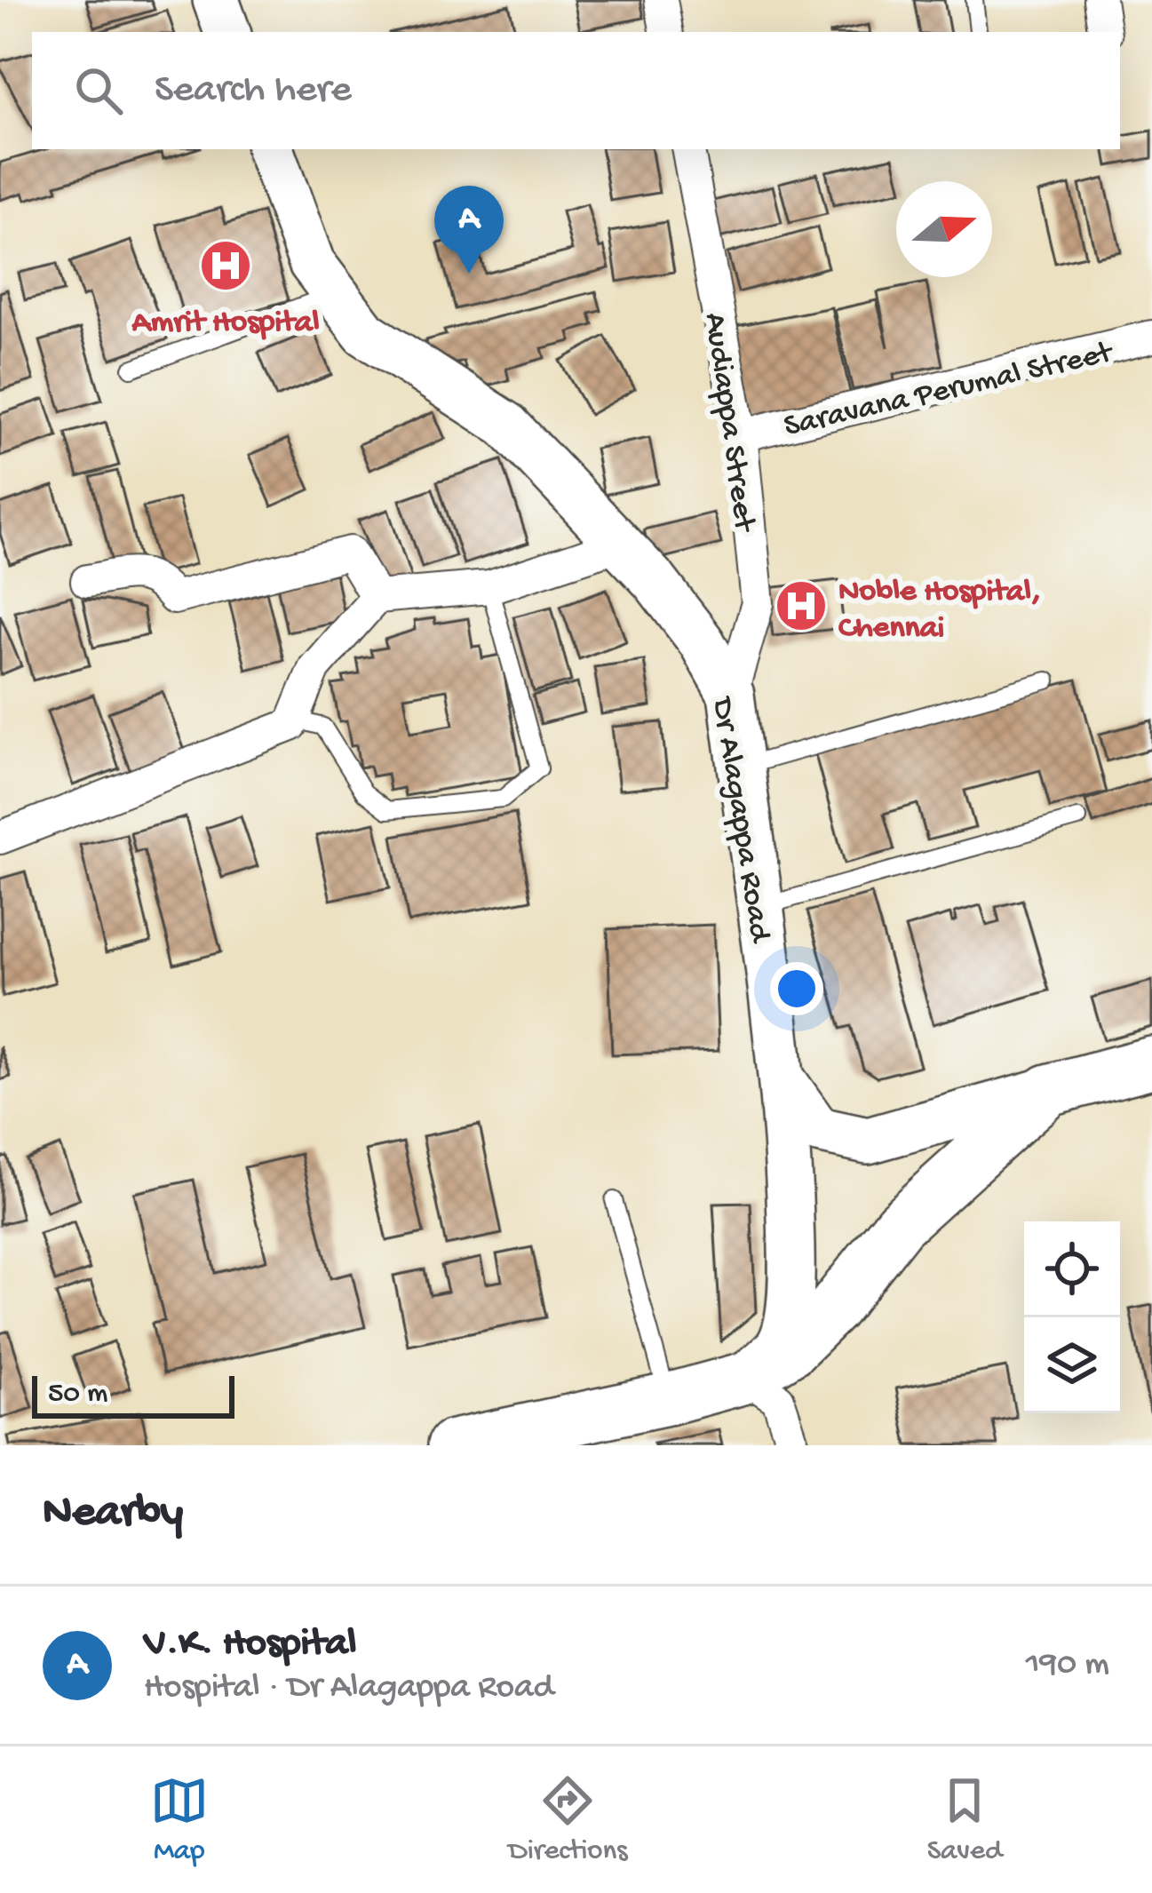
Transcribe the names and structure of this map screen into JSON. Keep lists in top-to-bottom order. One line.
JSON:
{"streets":{"main road":["Dr Alagappa Road"],"street":["Saravana Perumal Street","Audiappa Street"]},"crossings":[["Saravana Perumal Street","Audiappa Street"],["Audiappa Street","Dr Alagappa Road"]],"places":{"hospital":["Amrit Hospital","Noble Hospital, Chennai"]},"scale_bar":"50 m","north":"right","page":{"search":"Search here","pins":"A","scale":"50 m","heading":"Nearby","list":[{"mark":"A","name":"V.K. Hospital","note":"Hospital · Dr Alagappa Road","value":"190 m"}],"nav":["Map","Directions","Saved"]}}
